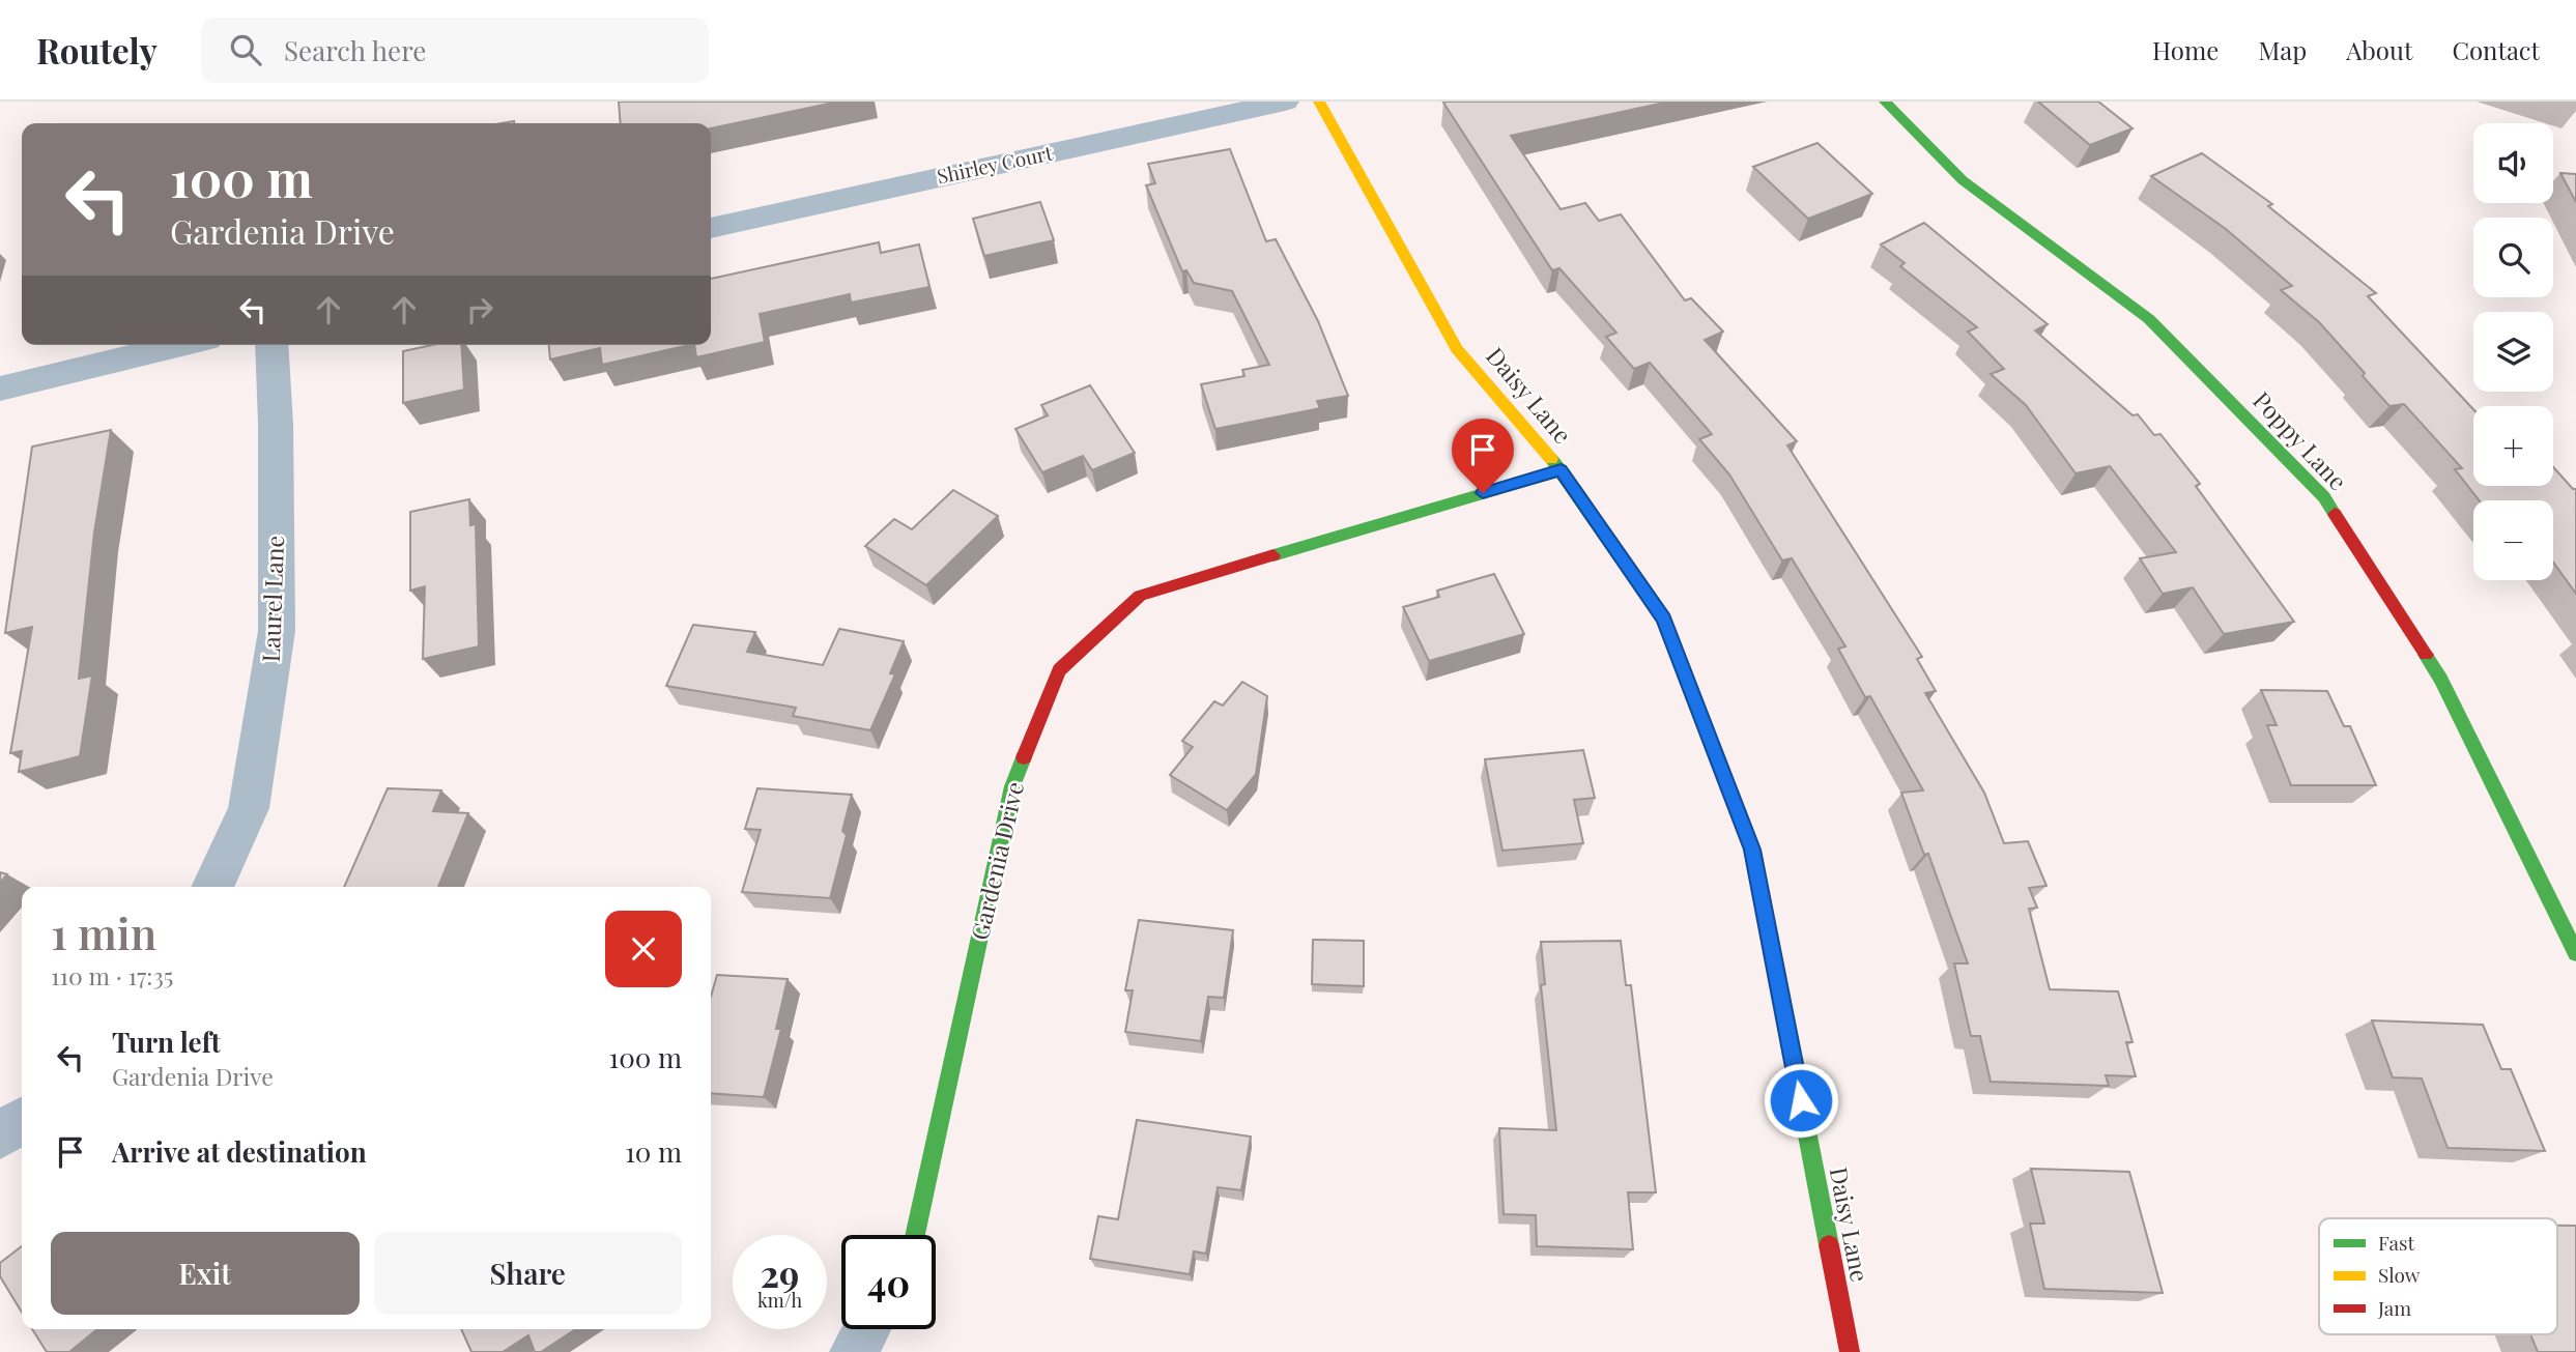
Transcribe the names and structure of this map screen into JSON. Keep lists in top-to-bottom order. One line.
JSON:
{"streets":{"street":["Shirley Court","Daisy Lane","Poppy Lane","Laurel Lane","Gardenia Drive"]},"crossings":[["Daisy Lane","Gardenia Drive"]],"legend":["Fast","Slow","Jam"],"page":{"header":"Routely","search":"Search here","nav":["Home","Map","About","Contact"],"map_buttons":["+","−"],"turn":["100 m","Gardenia Drive"],"heading":["1 min","110 m · 17:35"],"list":[{"name":"Turn left","note":"Gardenia Drive","value":"100 m"},{"name":"Arrive at destination","value":"10 m"}],"buttons":["Exit","Share"],"speed":"29 km/h","limit":"40"}}
